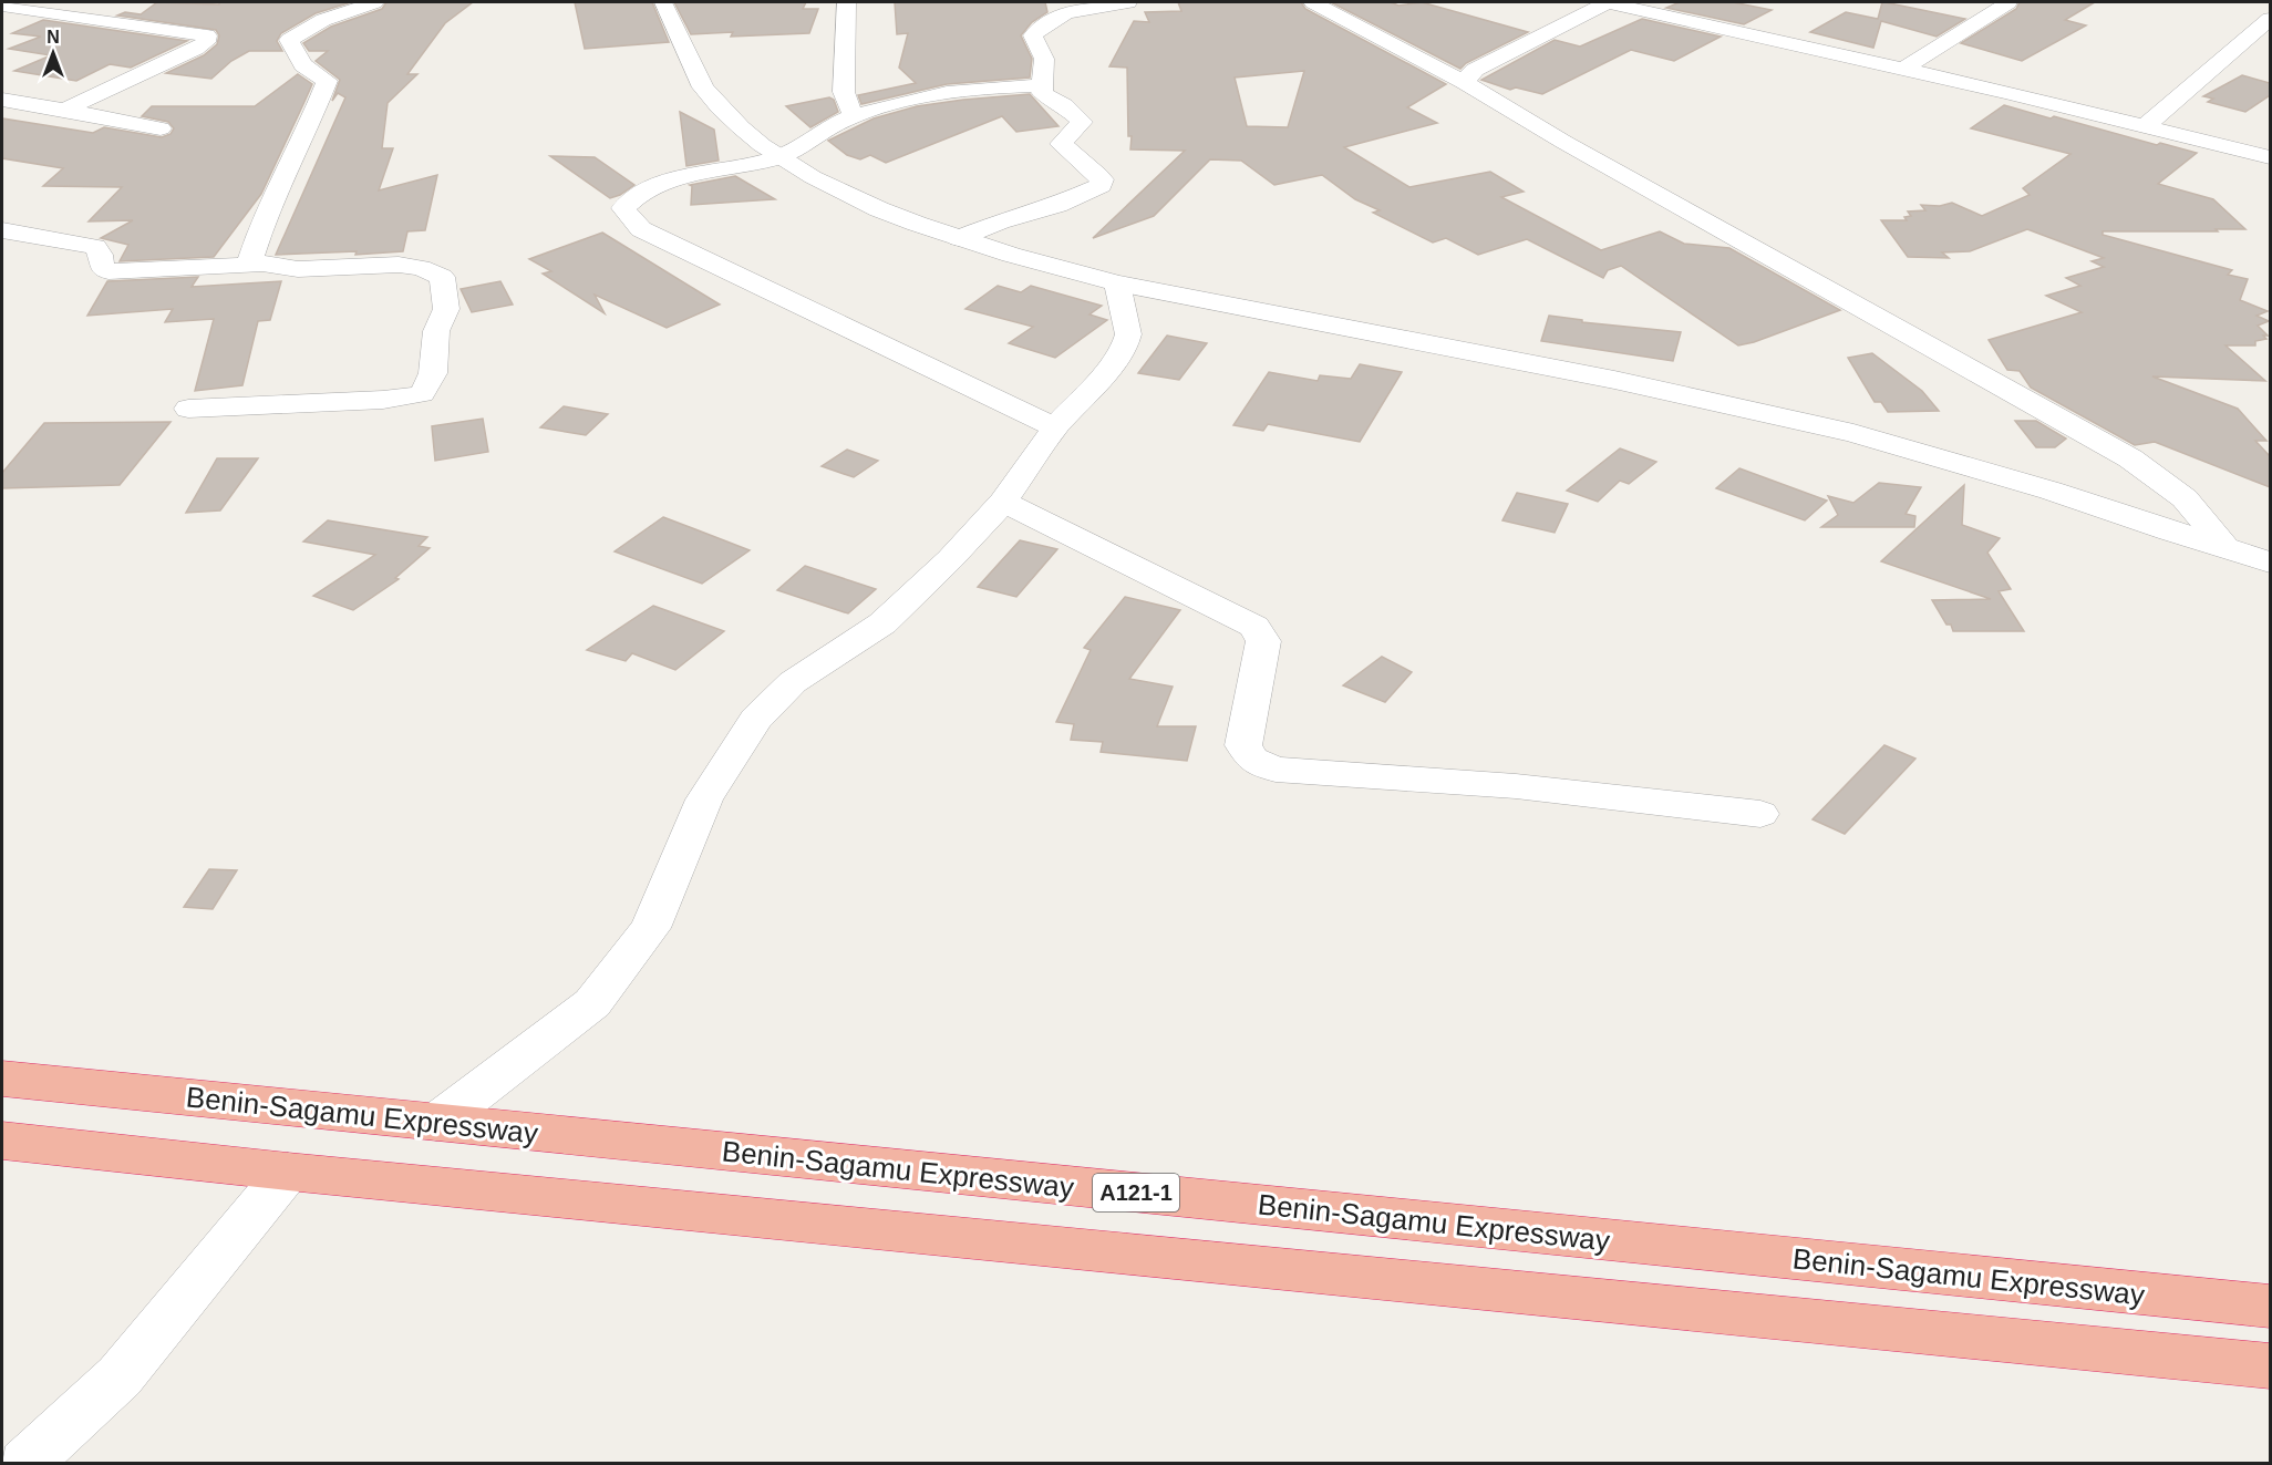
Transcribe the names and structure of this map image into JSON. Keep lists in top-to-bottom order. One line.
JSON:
{"streets":{"highway":["Benin-Sagamu Expressway","A121-1"]},"north":"top"}
